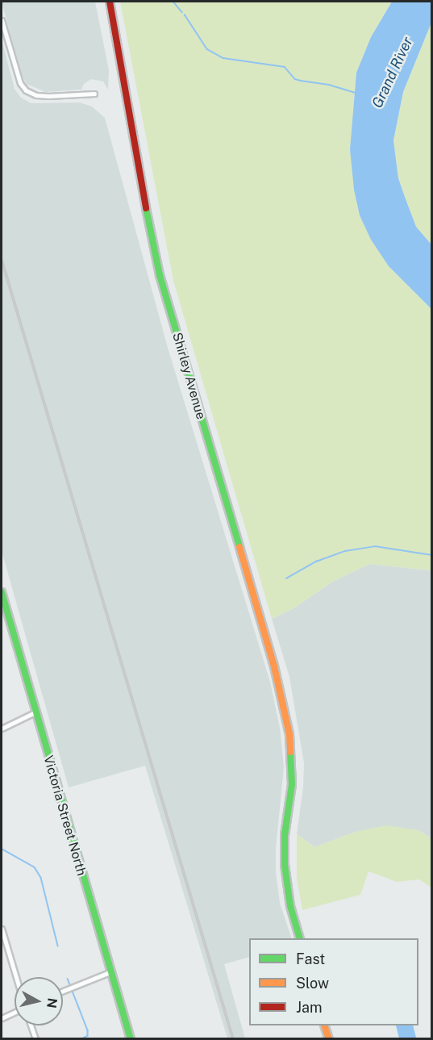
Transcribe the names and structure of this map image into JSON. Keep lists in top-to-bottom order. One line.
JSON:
{"streets":{"main road":["Shirley Avenue","Victoria Street North"]},"water":["Grand River"],"legend":["Fast","Slow","Jam"],"north":"right"}
